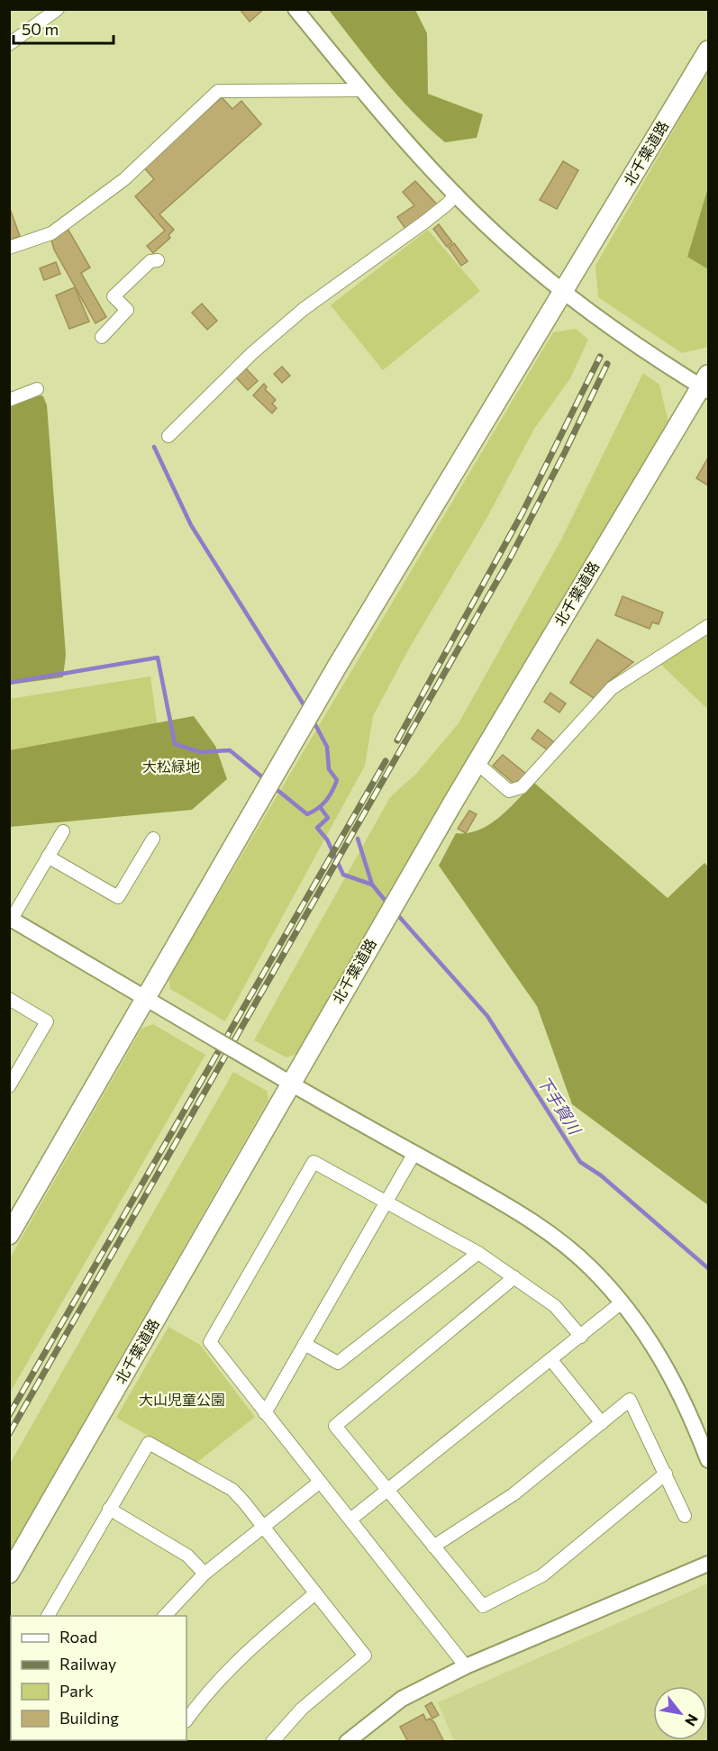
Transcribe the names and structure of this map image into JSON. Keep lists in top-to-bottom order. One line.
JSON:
{"streets":{"highway":["北千葉道路"]},"water":["下手賀川"],"parks":["大松緑地","大山児童公園"],"legend":["Road","Railway","Park","Building"],"scale_bar":"50 m","north":"bottom right"}
